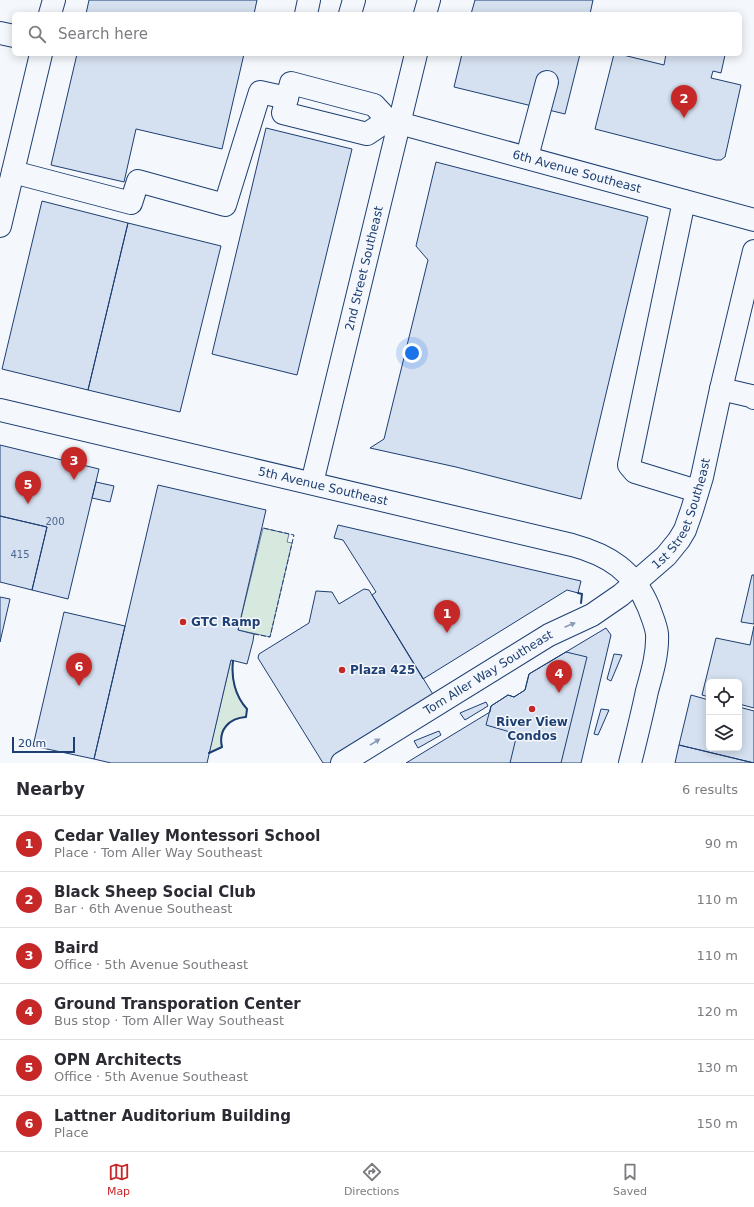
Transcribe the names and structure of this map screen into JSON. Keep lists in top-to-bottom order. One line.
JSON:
{"streets":{"street":["6th Avenue Southeast","2nd Street Southeast","5th Avenue Southeast","1st Street Southeast","Tom Aller Way Southeast"]},"crossings":[["6th Avenue Southeast","2nd Street Southeast"],["2nd Street Southeast","5th Avenue Southeast"],["5th Avenue Southeast","1st Street Southeast"],["5th Avenue Southeast","Tom Aller Way Southeast"],["1st Street Southeast","Tom Aller Way Southeast"]],"one_way":["Tom Aller Way Southeast"],"places":["GTC Ramp","Plaza 425","River View Condos"],"house_numbers":["200","415"],"scale_bar":"20 m","page":{"search":"Search here","pins":["2","3","5","1","6","4"],"scale":"20 m","heading":["Nearby","6 results"],"list":[{"mark":"1","name":"Cedar Valley Montessori School","note":"Place · Tom Aller Way Southeast","value":"90 m"},{"mark":"2","name":"Black Sheep Social Club","note":"Bar · 6th Avenue Southeast","value":"110 m"},{"mark":"3","name":"Baird","note":"Office · 5th Avenue Southeast","value":"110 m"},{"mark":"4","name":"Ground Transporation Center","note":"Bus stop · Tom Aller Way Southeast","value":"120 m"},{"mark":"5","name":"OPN Architects","note":"Office · 5th Avenue Southeast","value":"130 m"},{"mark":"6","name":"Lattner Auditorium Building","note":"Place","value":"150 m"}],"nav":["Map","Directions","Saved"]}}
